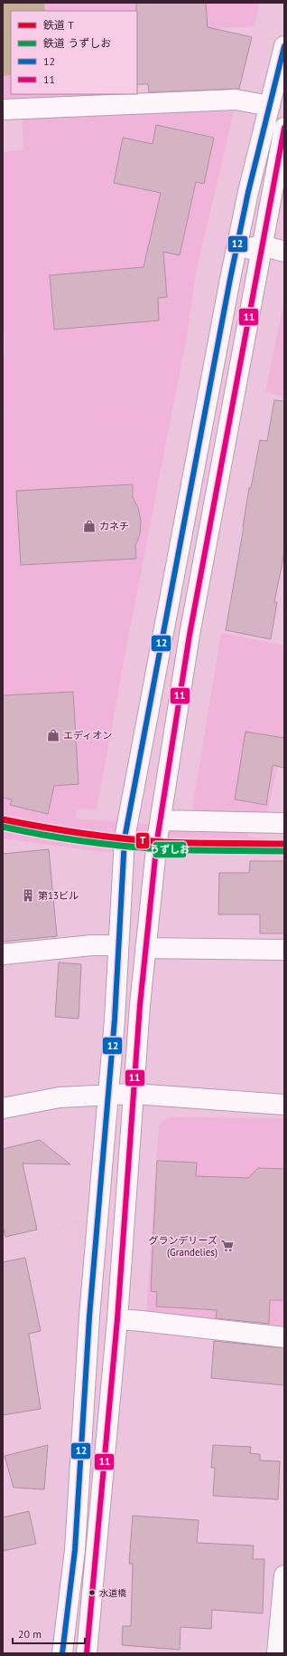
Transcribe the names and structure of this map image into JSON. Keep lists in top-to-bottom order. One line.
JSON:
{"places":{"shop":["カネチ","エディオン"],"building":["第13ビル"],"supermarket":["グランデリーズ (Grandelies)"],"other":["水道橋"]},"lines":["transit line 12","transit line 11","rail line T","rail line うずしお"],"legend":["鉄道 T","鉄道 うずしお","12","11"],"scale_bar":"20 m"}
